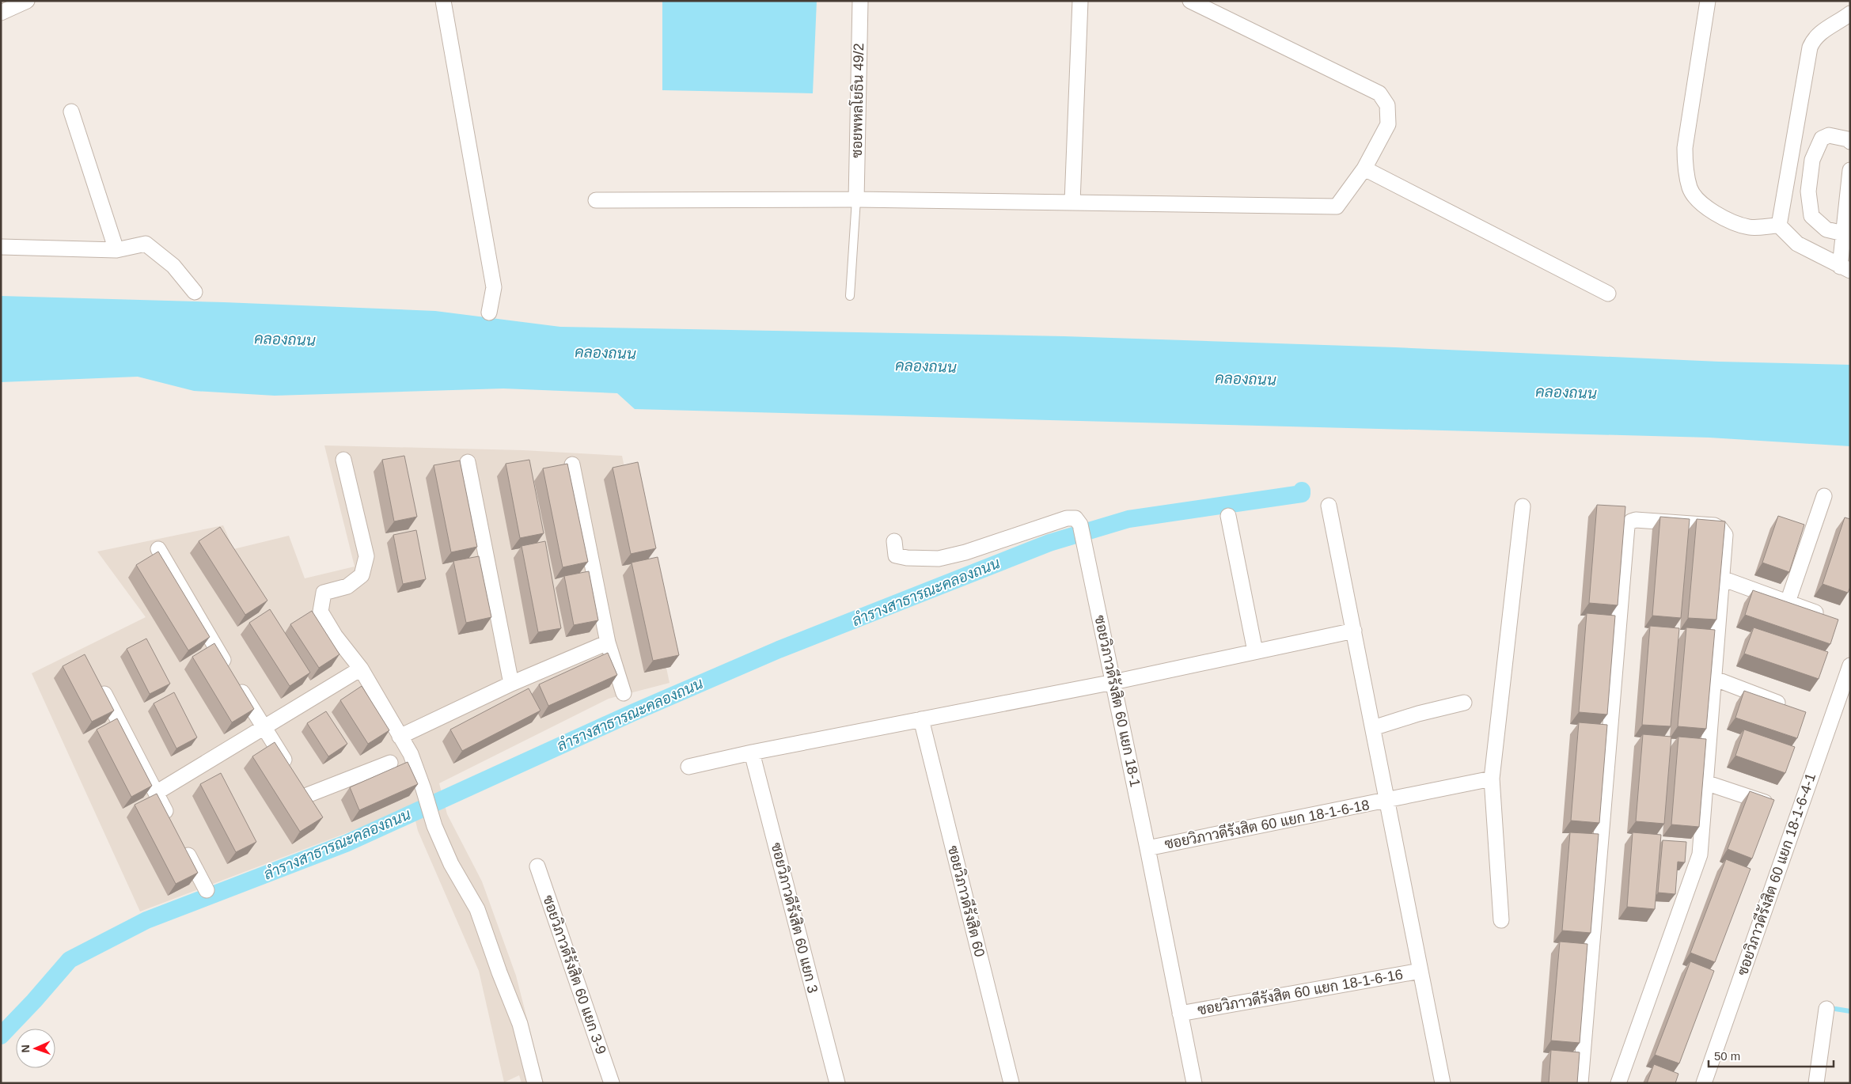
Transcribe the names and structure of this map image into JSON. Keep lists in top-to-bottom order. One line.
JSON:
{"streets":{"street":["ซอยพหลโยธิน 49/2","ซอยวิภาวดีรังสิต 60 แยก 18-1","ซอยวิภาวดีรังสิต 60 แยก 18-1-6-18","ซอยวิภาวดีรังสิต 60 แยก 18-1-6-4-1","ซอยวิภาวดีรังสิต 60","ซอยวิภาวดีรังสิต 60 แยก 3","ซอยวิภาวดีรังสิต 60 แยก 3-9","ซอยวิภาวดีรังสิต 60 แยก 18-1-6-16"]},"crossings":[["ซอยวิภาวดีรังสิต 60 แยก 18-1","ซอยวิภาวดีรังสิต 60 แยก 18-1-6-18"],["ซอยวิภาวดีรังสิต 60 แยก 18-1","ซอยวิภาวดีรังสิต 60 แยก 18-1-6-16"]],"water":["คลองถนน","ลำรางสาธารณะคลองถนน"],"scale_bar":"50 m","north":"left"}
